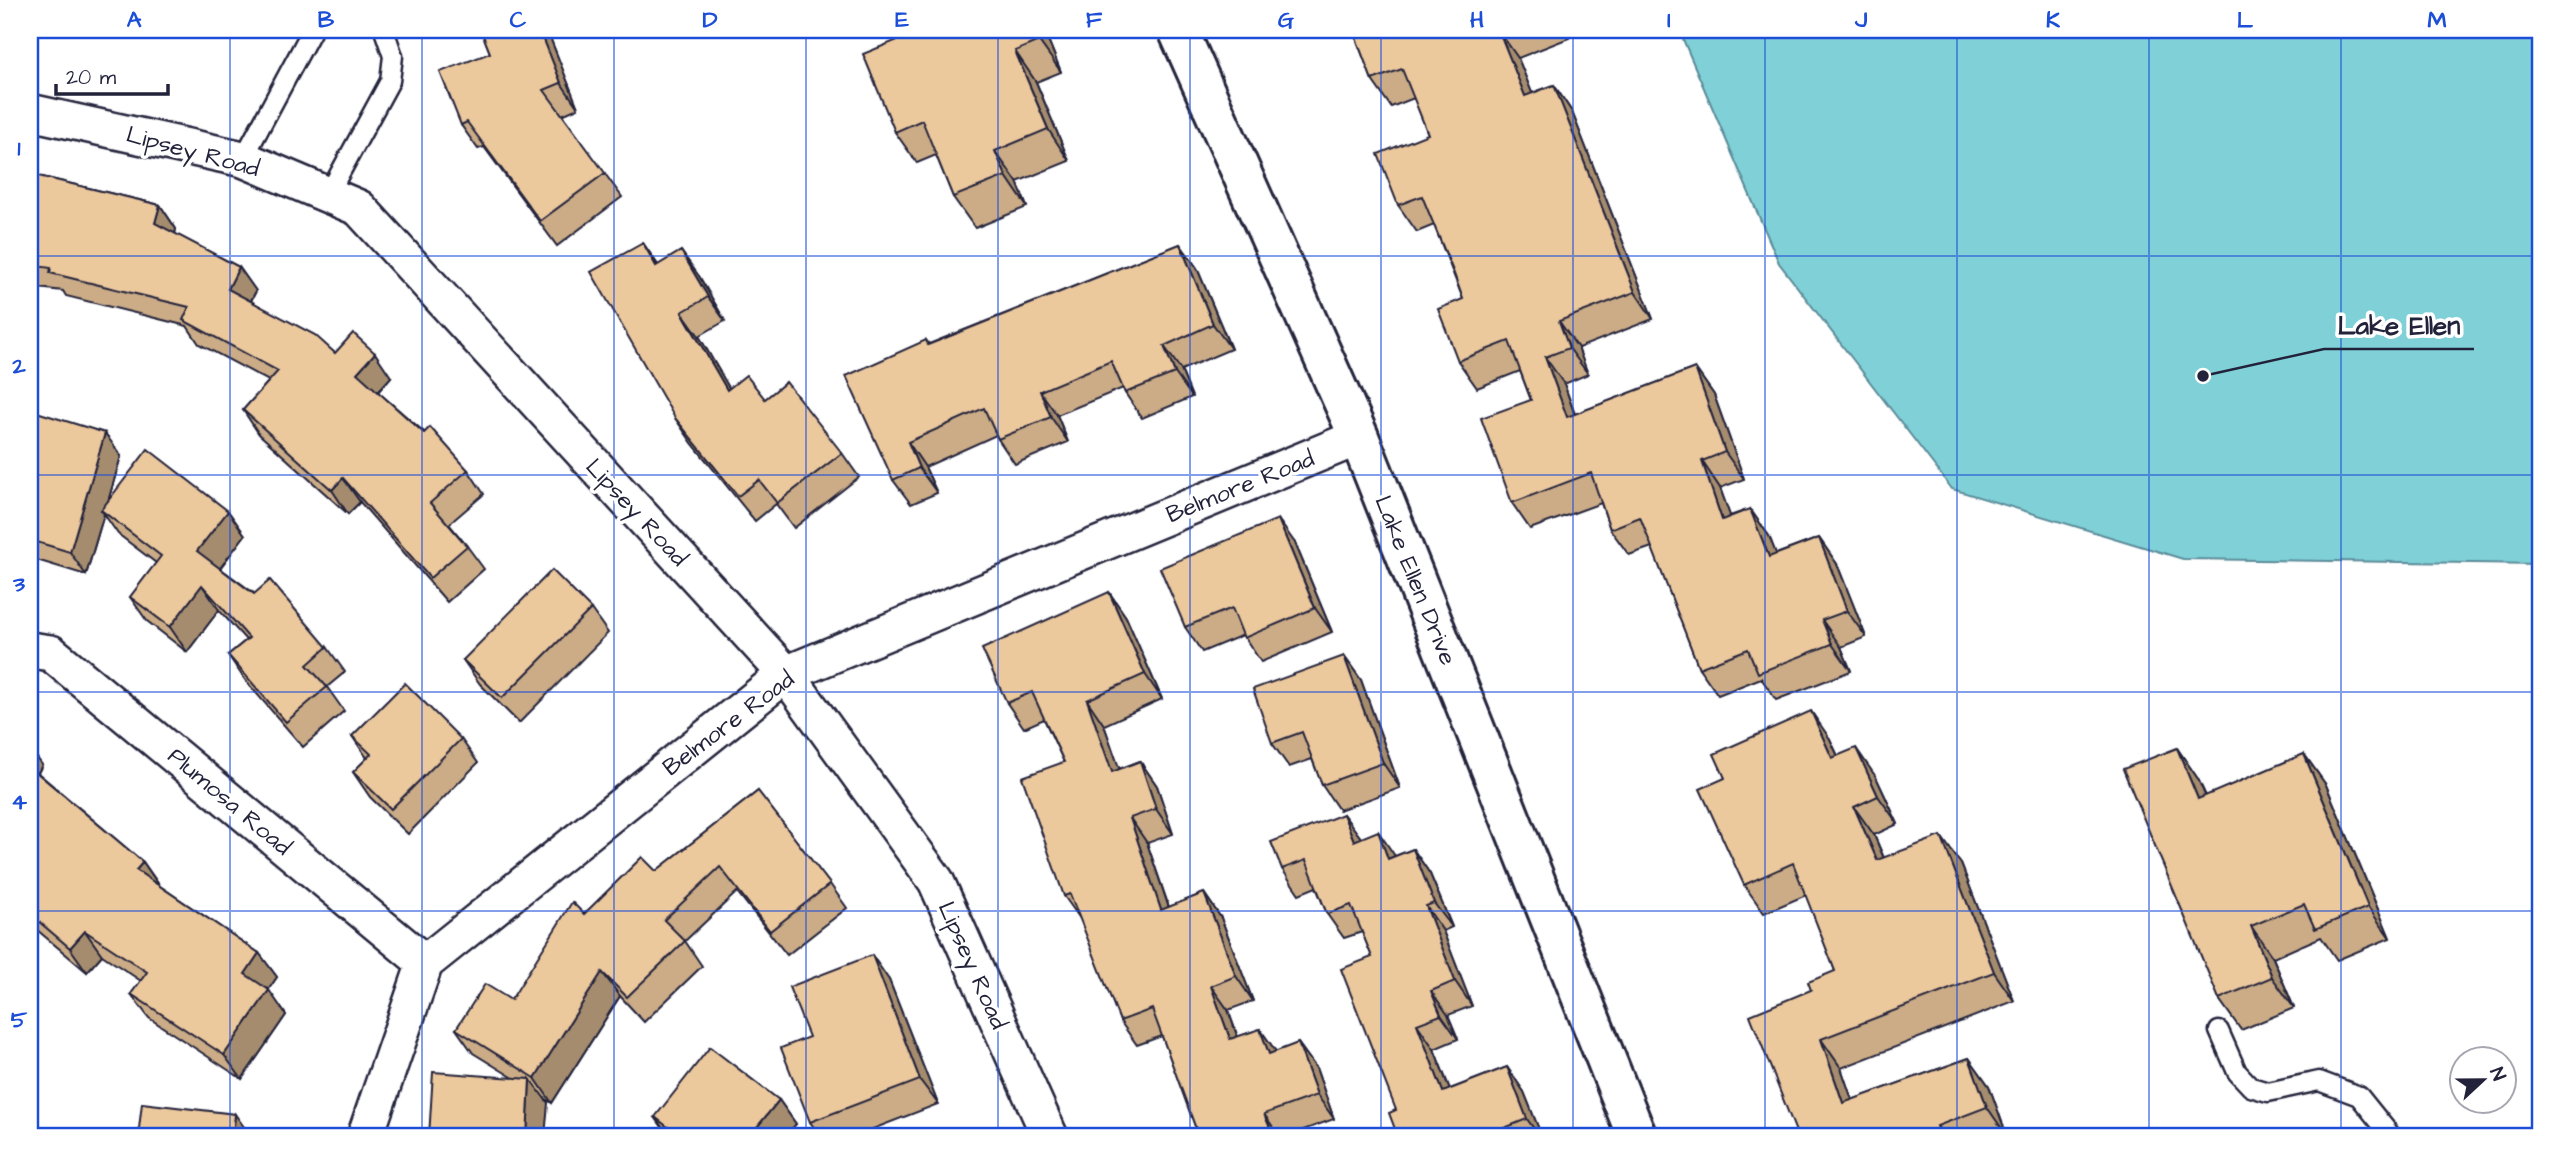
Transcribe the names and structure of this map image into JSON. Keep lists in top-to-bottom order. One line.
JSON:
{"streets":{"street":["Lipsey Road","Belmore Road","Lake Ellen Drive","Plumosa Road"]},"crossings":[["Lipsey Road","Belmore Road"],["Belmore Road","Lake Ellen Drive"],["Belmore Road","Plumosa Road"]],"places":["Lake Ellen"],"scale_bar":"20 m","north":"right","grid":{"columns":["A","B","C","D","E","F","G","H","I","J","K","L","M"],"rows":["1","2","3","4","5"]}}
